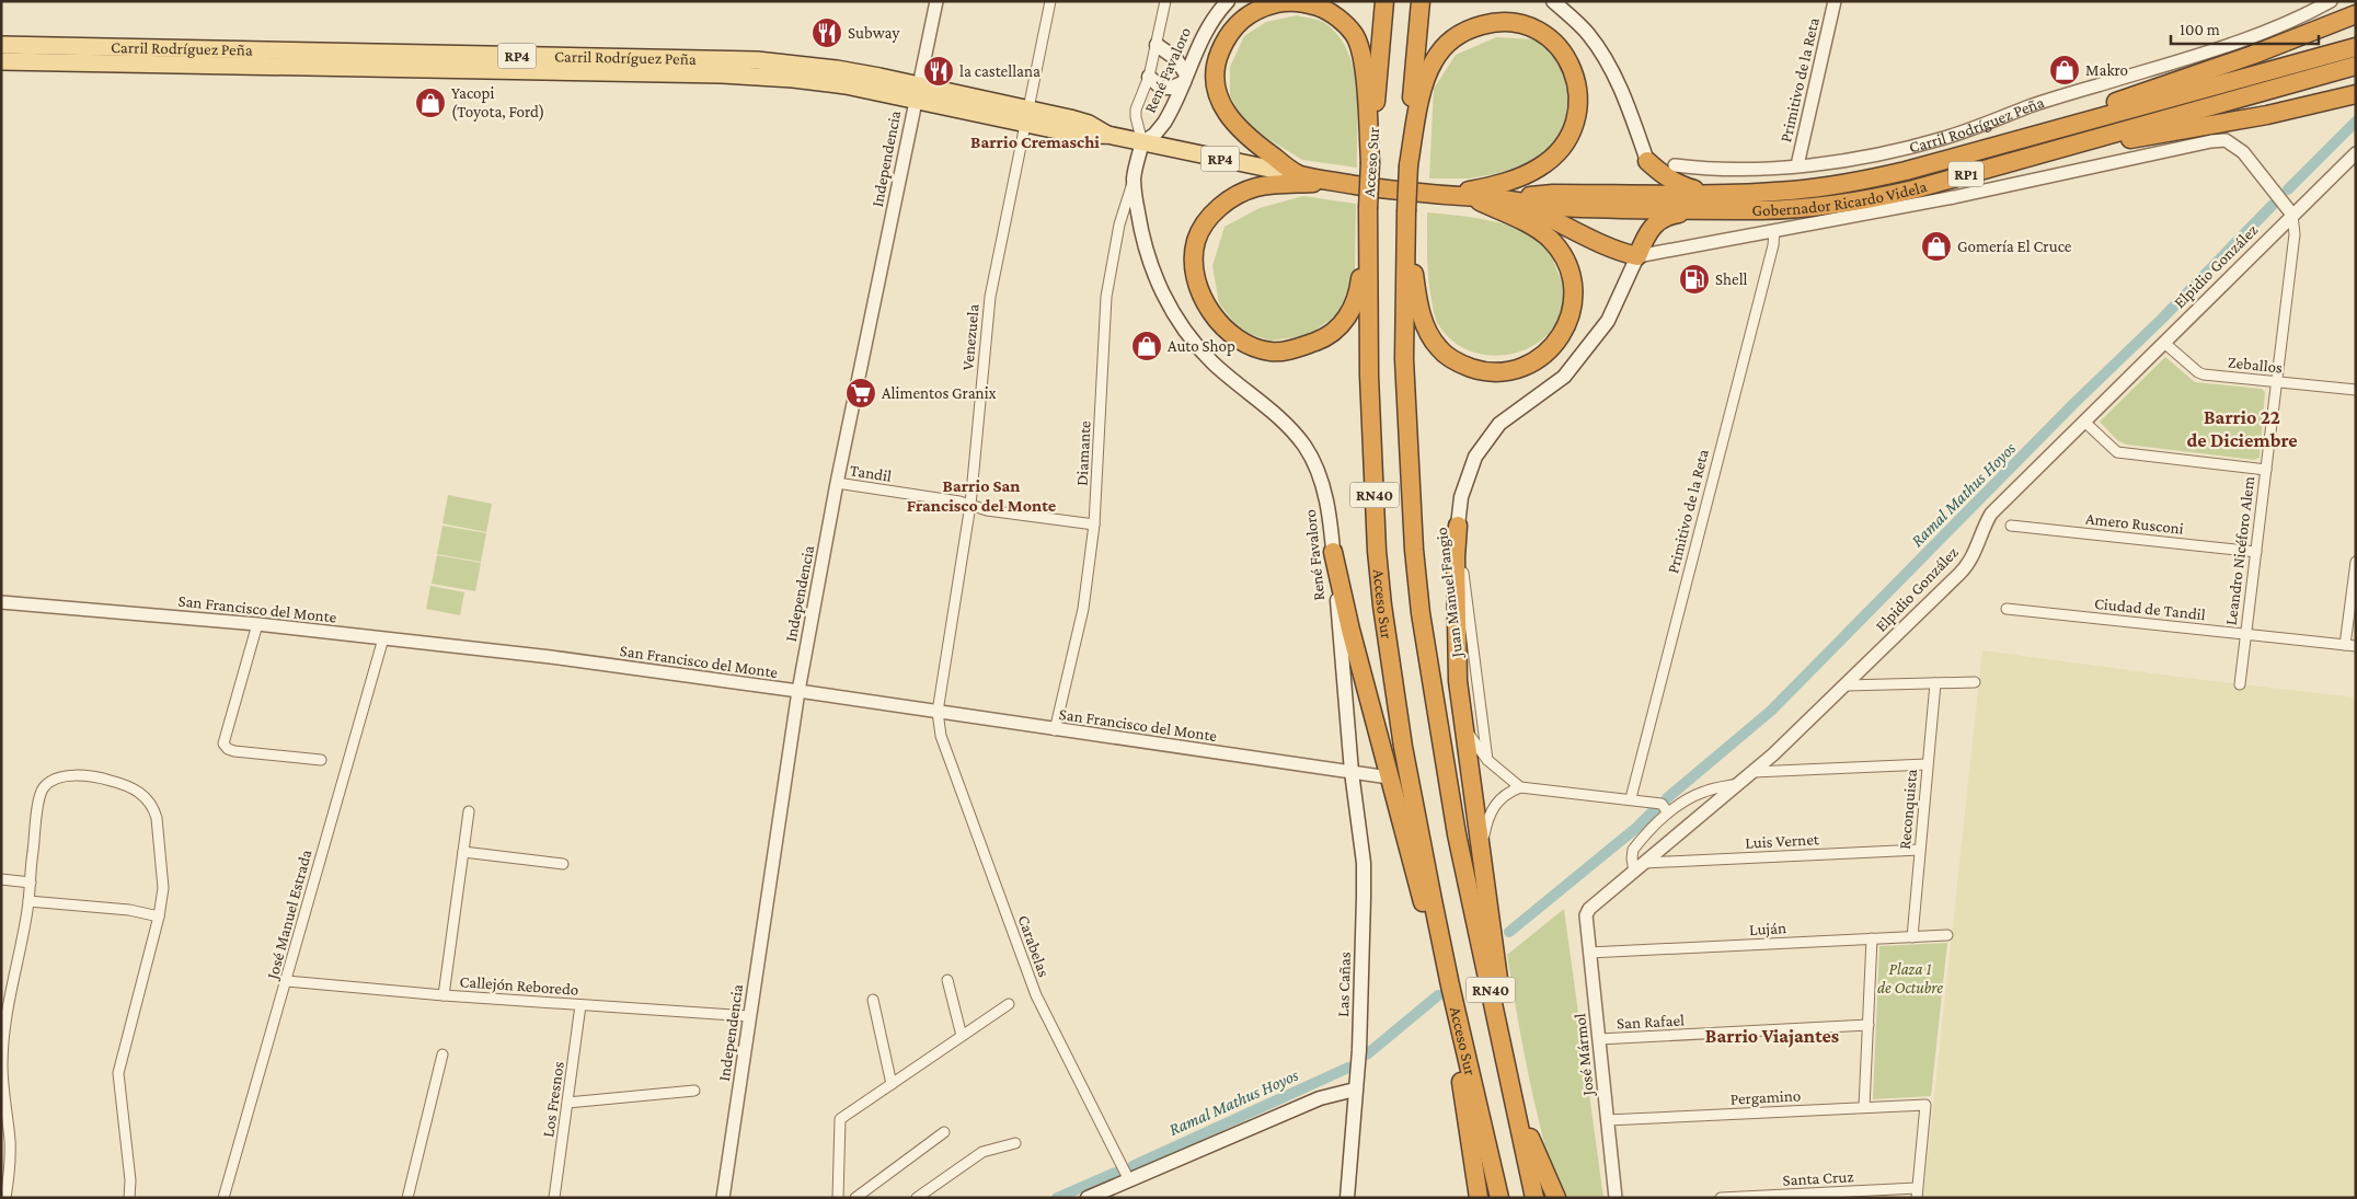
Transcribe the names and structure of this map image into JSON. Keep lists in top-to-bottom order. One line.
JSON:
{"streets":{"highway":["Carril Rodríguez Peña","RP4","Acceso Sur","RP1","Gobernador Ricardo Videla","RN40"],"main road":["René Favaloro","Juan Manuel Fangio","Las Cañas"],"street":["Primitivo de la Reta","Independencia","Elpidio González","Venezuela","Zeballos","Diamante","Tandil","Amero Rusconi","Leandro Nicéforo Alem","San Francisco del Monte","Ciudad de Tandil","Reconquista","Luis Vernet","José Manuel Estrada","Luján","Carabelas","Callejón Reboredo","San Rafael","José Mármol","Pergamino","Los Fresnos","Santa Cruz"]},"crossings":[["Carril Rodríguez Peña","René Favaloro"],["Carril Rodríguez Peña","Primitivo de la Reta"],["Carril Rodríguez Peña","Independencia"],["Carril Rodríguez Peña","Gobernador Ricardo Videla"],["Carril Rodríguez Peña","Venezuela"],["René Favaloro","Diamante"],["René Favaloro","San Francisco del Monte"],["René Favaloro","Las Cañas"],["Independencia","Tandil"],["Independencia","San Francisco del Monte"],["Independencia","Callejón Reboredo"],["Elpidio González","Zeballos"],["Elpidio González","Leandro Nicéforo Alem"],["Elpidio González","Luis Vernet"],["Elpidio González","José Mármol"],["Venezuela","Tandil"],["Venezuela","San Francisco del Monte"],["Venezuela","Carabelas"],["Zeballos","Leandro Nicéforo Alem"],["Diamante","Tandil"],["Diamante","San Francisco del Monte"],["Amero Rusconi","Leandro Nicéforo Alem"],["Leandro Nicéforo Alem","Ciudad de Tandil"],["San Francisco del Monte","José Manuel Estrada"],["San Francisco del Monte","Carabelas"],["San Francisco del Monte","Las Cañas"],["Reconquista","Luis Vernet"],["Reconquista","Luján"],["José Manuel Estrada","Callejón Reboredo"],["Luján","José Mármol"],["Callejón Reboredo","Los Fresnos"],["San Rafael","José Mármol"],["José Mármol","Pergamino"],["Pergamino","Santa Cruz"]],"districts":["Barrio Cremaschi","Barrio 22 de Diciembre","Barrio San Francisco del Monte","Barrio Viajantes"],"water":["Ramal Mathus Hoyos"],"parks":["Plaza 1 de Octubre"],"places":{"restaurant":["Subway","la castellana"],"shop":["Makro","Yacopi (Toyota, Ford)","Gomería El Cruce","Auto Shop"],"fuel station":["Shell"],"supermarket":["Alimentos Granix"]},"scale_bar":"100 m"}
